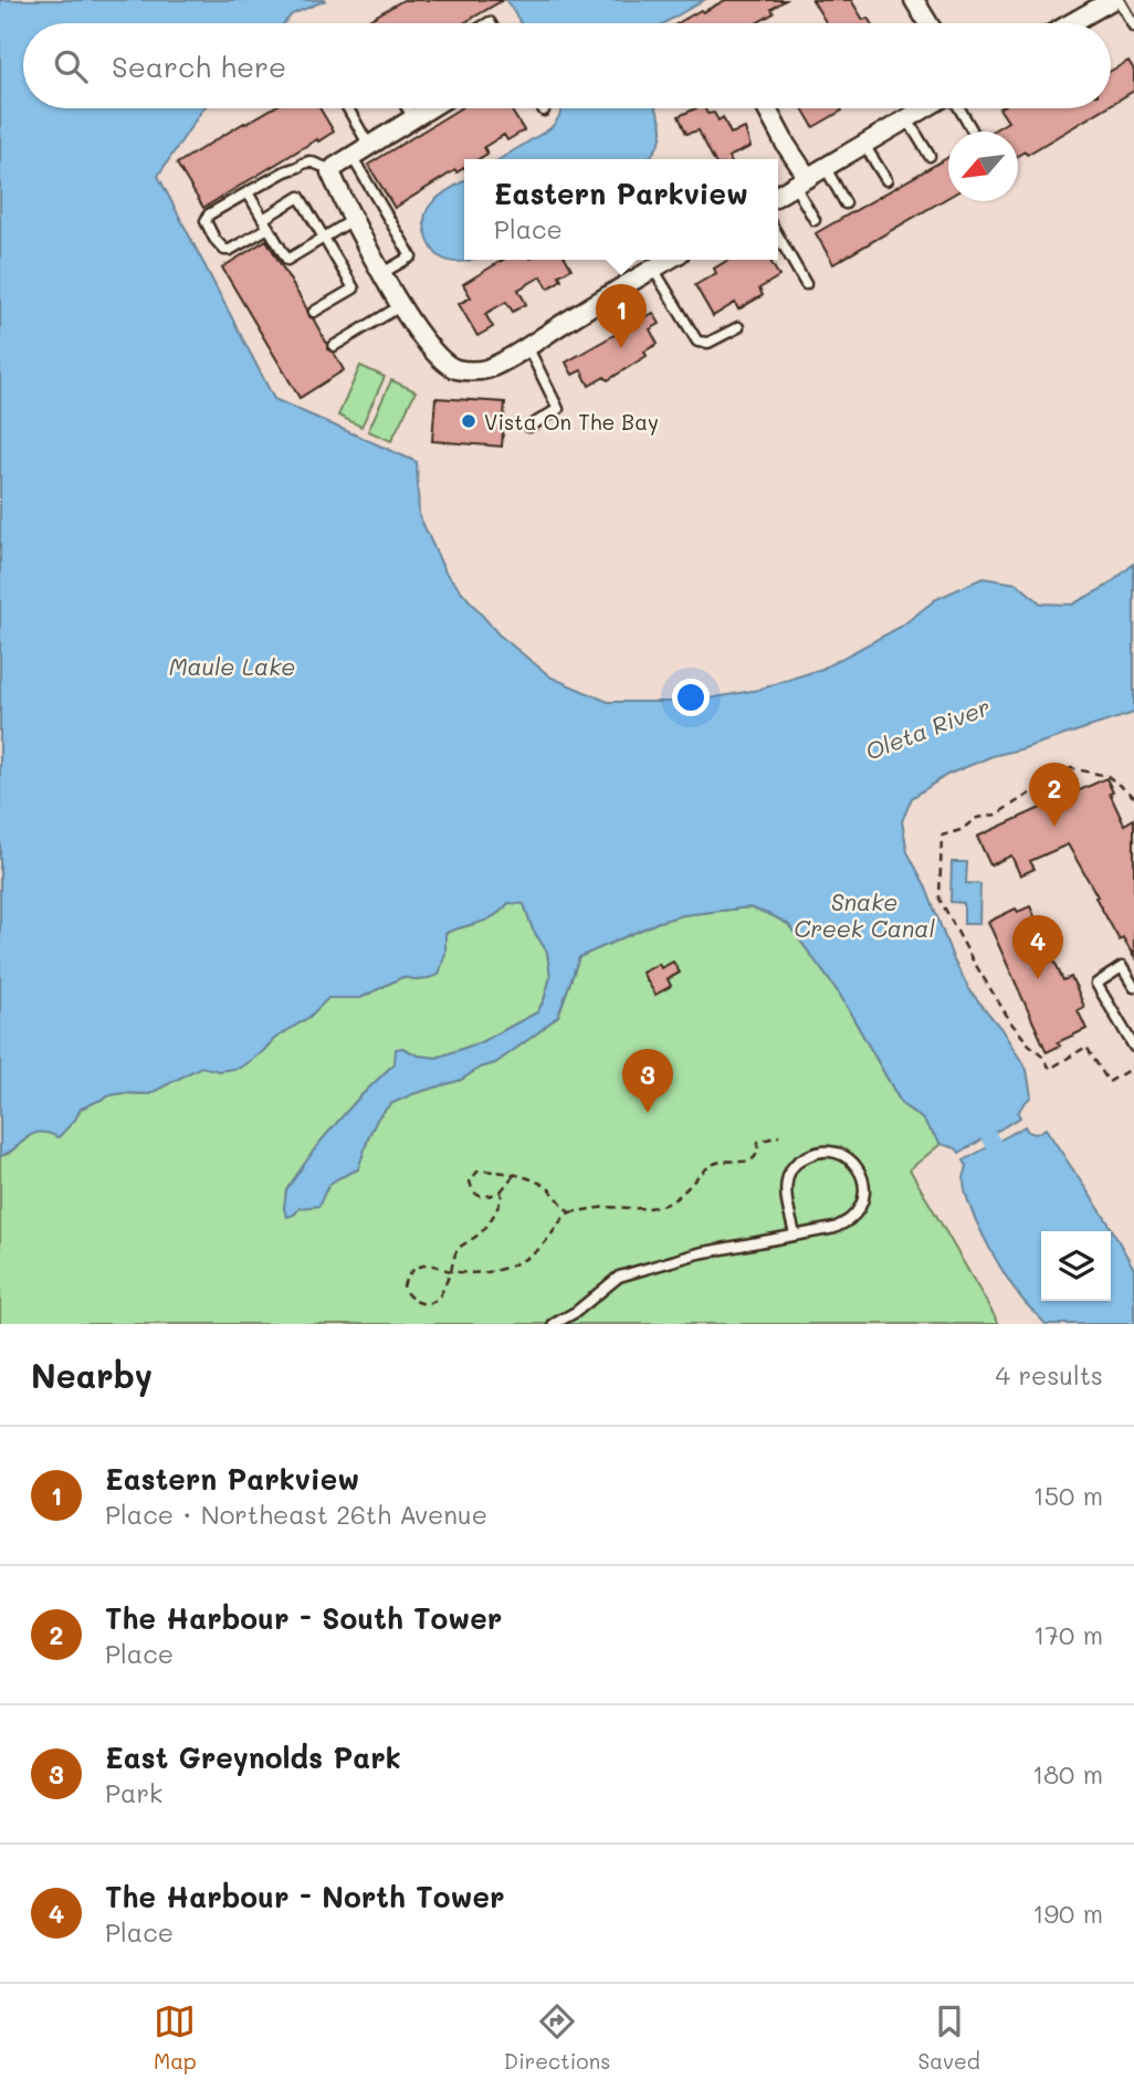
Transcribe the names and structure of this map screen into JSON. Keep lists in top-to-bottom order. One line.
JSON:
{"water":["Maule Lake","Oleta River","Snake Creek Canal"],"places":["Vista On The Bay"],"north":"bottom left","page":{"search":"Search here","popup":["Eastern Parkview","Place"],"pins":["1","2","4","3"],"heading":["Nearby","4 results"],"list":[{"mark":"1","name":"Eastern Parkview","note":"Place · Northeast 26th Avenue","value":"150 m"},{"mark":"2","name":"The Harbour - South Tower","note":"Place","value":"170 m"},{"mark":"3","name":"East Greynolds Park","note":"Park","value":"180 m"},{"mark":"4","name":"The Harbour - North Tower","note":"Place","value":"190 m"}],"nav":["Map","Directions","Saved"]}}
